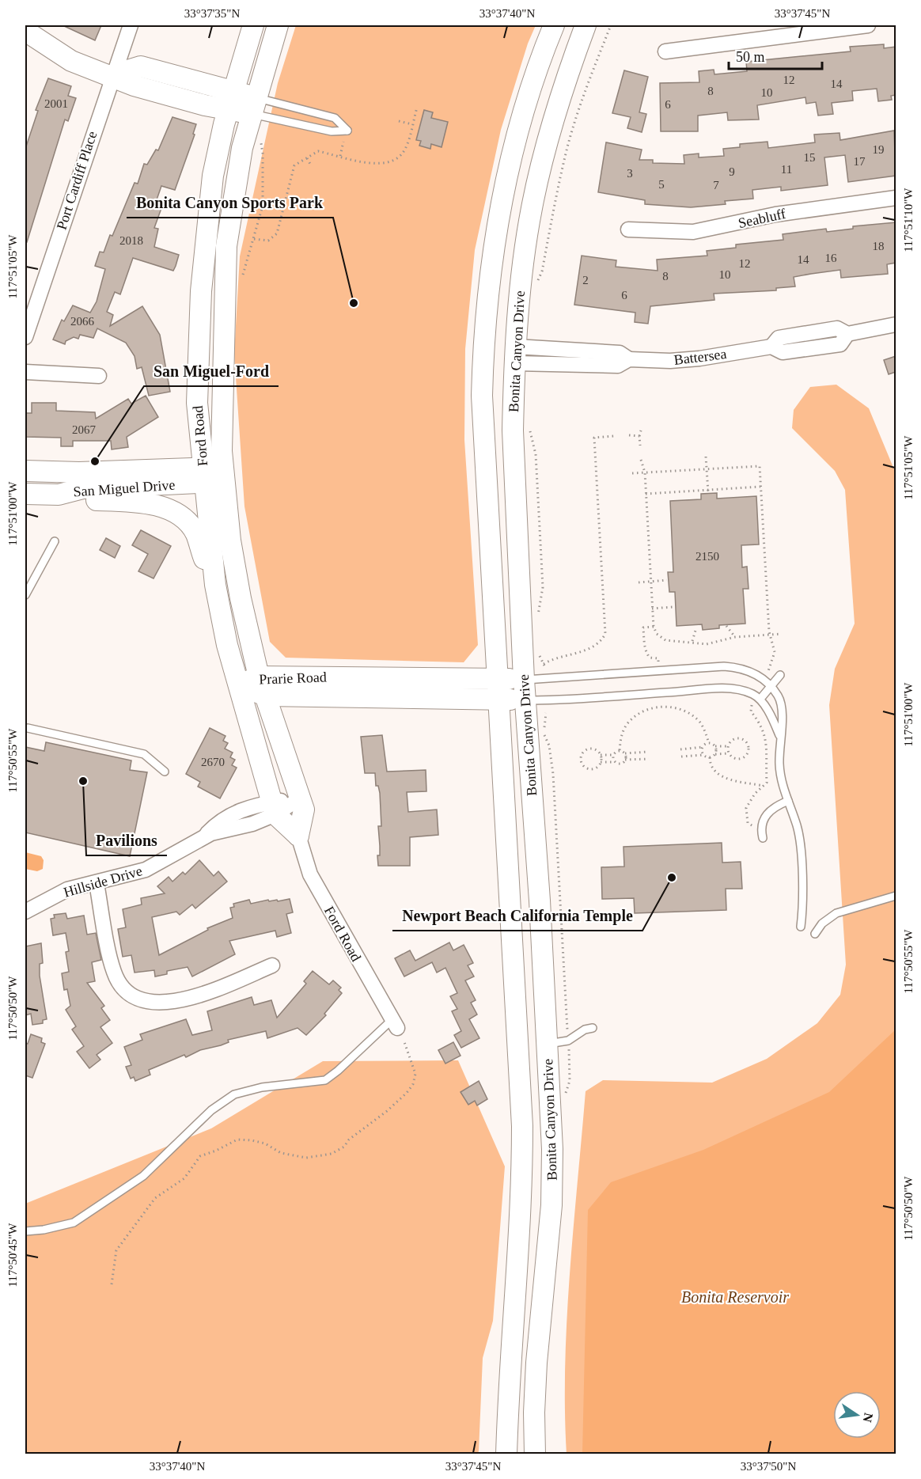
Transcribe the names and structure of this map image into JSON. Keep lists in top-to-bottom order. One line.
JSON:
{"streets":{"main road":["Bonita Canyon Drive","Ford Road","San Miguel Drive","Prarie Road"],"street":["Port Cardiff Place","Seabluff","Battersea","Hillside Drive"]},"crossings":[["Bonita Canyon Drive","Battersea"],["Bonita Canyon Drive","Prarie Road"],["Ford Road","San Miguel Drive"],["Ford Road","Prarie Road"],["Ford Road","Hillside Drive"]],"water":["Bonita Reservoir"],"places":["Bonita Canyon Sports Park","San Miguel-Ford","Pavilions","Newport Beach California Temple"],"house_numbers":["12","14","8","10","2001","6","19","15","17","11","9","3","5","7","2018","18","16","14","12","10","8","2","6","2066","2067","2150","2670"],"scale_bar":"50 m","north":"right","coordinates":["33°37'35\"N","33°37'40\"N","33°37'45\"N","117°51'10\"W","117°51'05\"W","117°51'00\"W","117°50'55\"W","117°50'50\"W","117°50'45\"W","33°37'50\"N"]}
